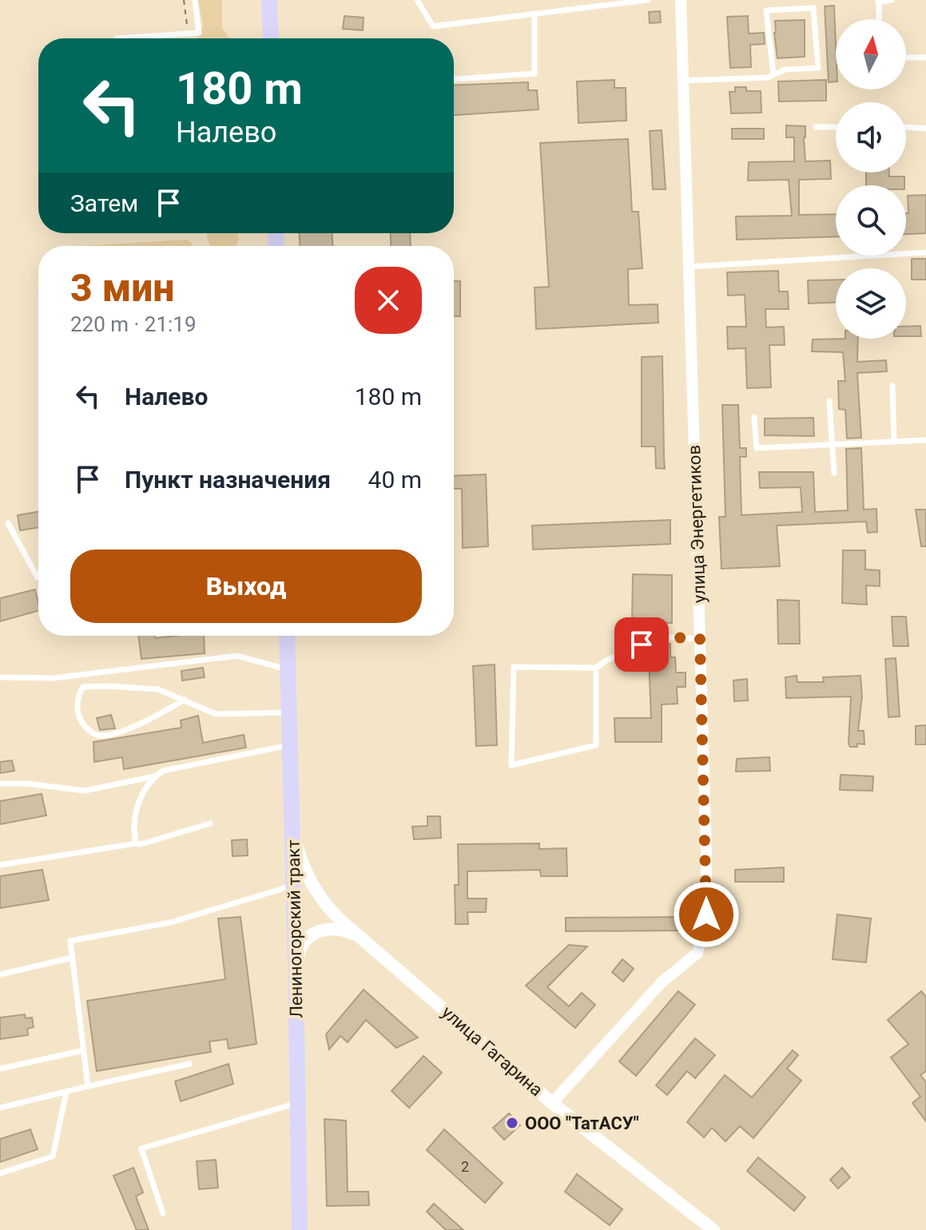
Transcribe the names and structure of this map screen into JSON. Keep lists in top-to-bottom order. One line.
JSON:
{"streets":{"main road":["Лениногорский тракт"],"street":["улица Энергетиков","улица Гагарина"]},"crossings":[["улица Энергетиков","улица Гагарина"],["Лениногорский тракт","улица Гагарина"]],"places":["ООО \"ТатАСУ\""],"house_numbers":["2"],"north":"top","page":{"turn":["180 m","Налево"],"then":"Затем","heading":["3 мин","220 m · 21:19"],"list":[{"name":"Налево","value":"180 m"},{"name":"Пункт назначения","value":"40 m"}],"buttons":"Выход"}}
